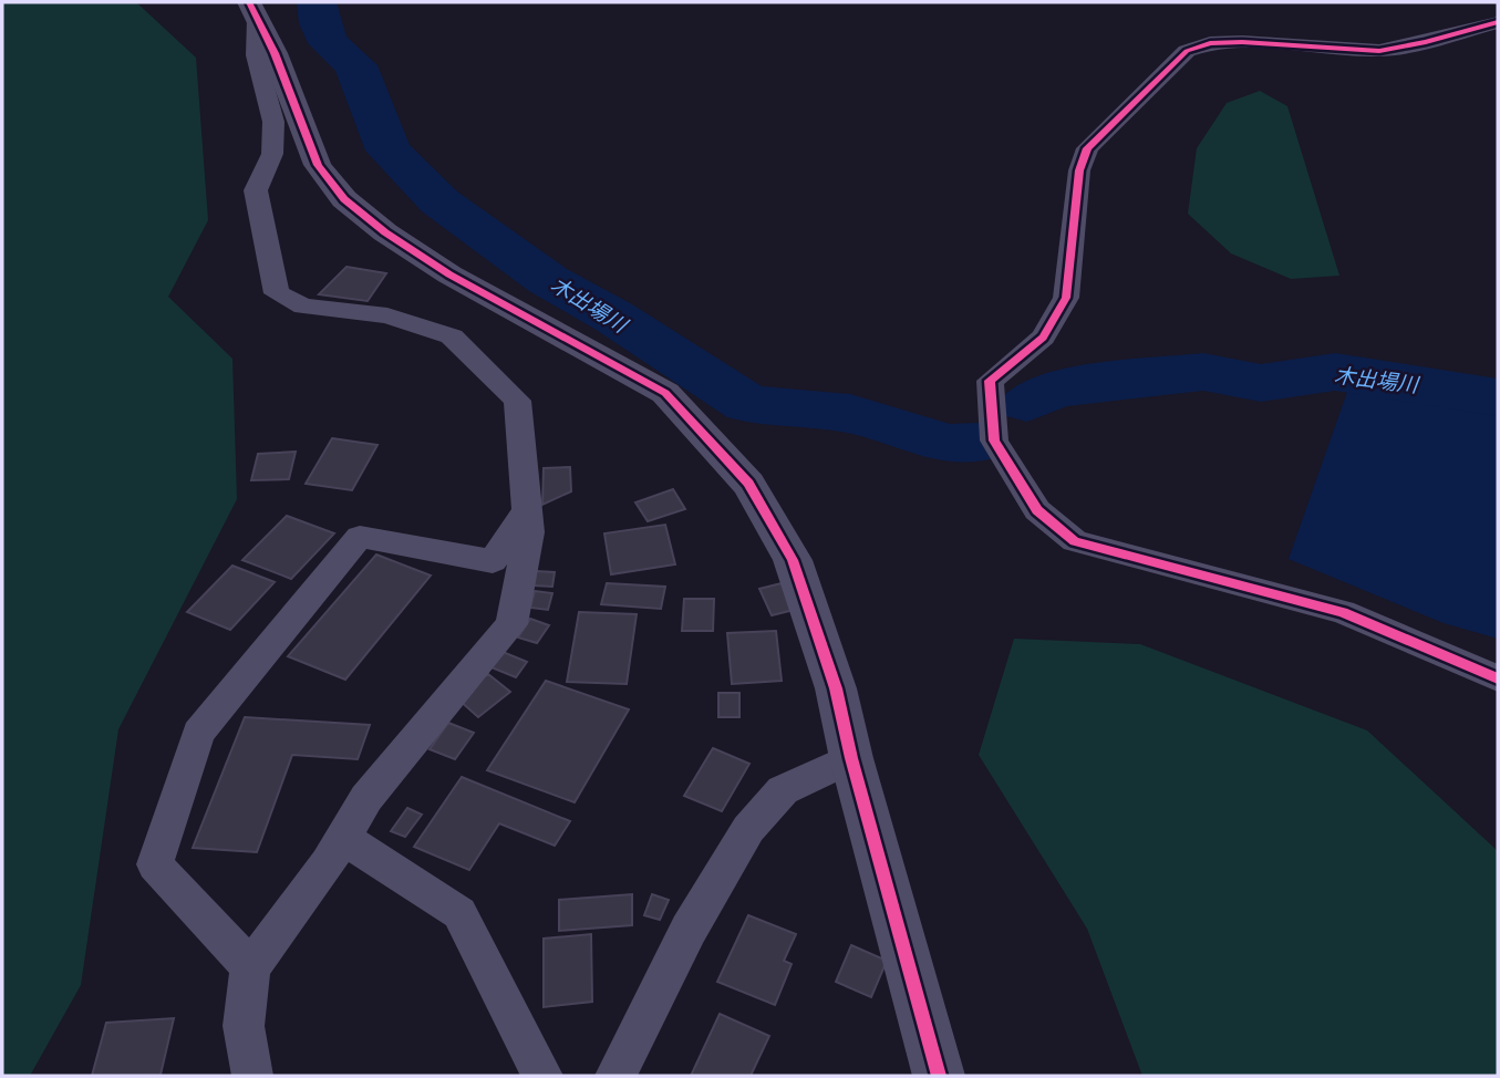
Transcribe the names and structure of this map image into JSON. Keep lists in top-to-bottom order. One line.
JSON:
{"water":["木出場川"]}
